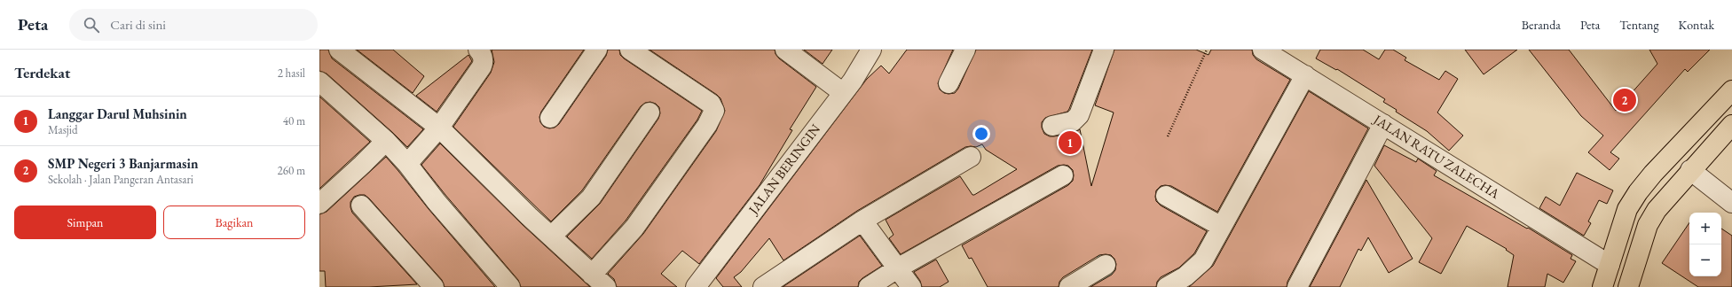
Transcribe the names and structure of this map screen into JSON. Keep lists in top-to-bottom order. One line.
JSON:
{"streets":{"street":["JALAN RATU ZALECHA","JALAN BERINGIN"]},"page":{"header":"Peta","search":"Cari di sini","nav":["Beranda","Peta","Tentang","Kontak"],"heading":["Terdekat","2 hasil"],"pins":["2","1"],"list":[{"mark":"1","name":"Langgar Darul Muhsinin","note":"Masjid","value":"40 m"},{"mark":"2","name":"SMP Negeri 3 Banjarmasin","note":"Sekolah · Jalan Pangeran Antasari","value":"260 m"}],"buttons":["Simpan","Bagikan"],"map_buttons":["+","−"]}}
